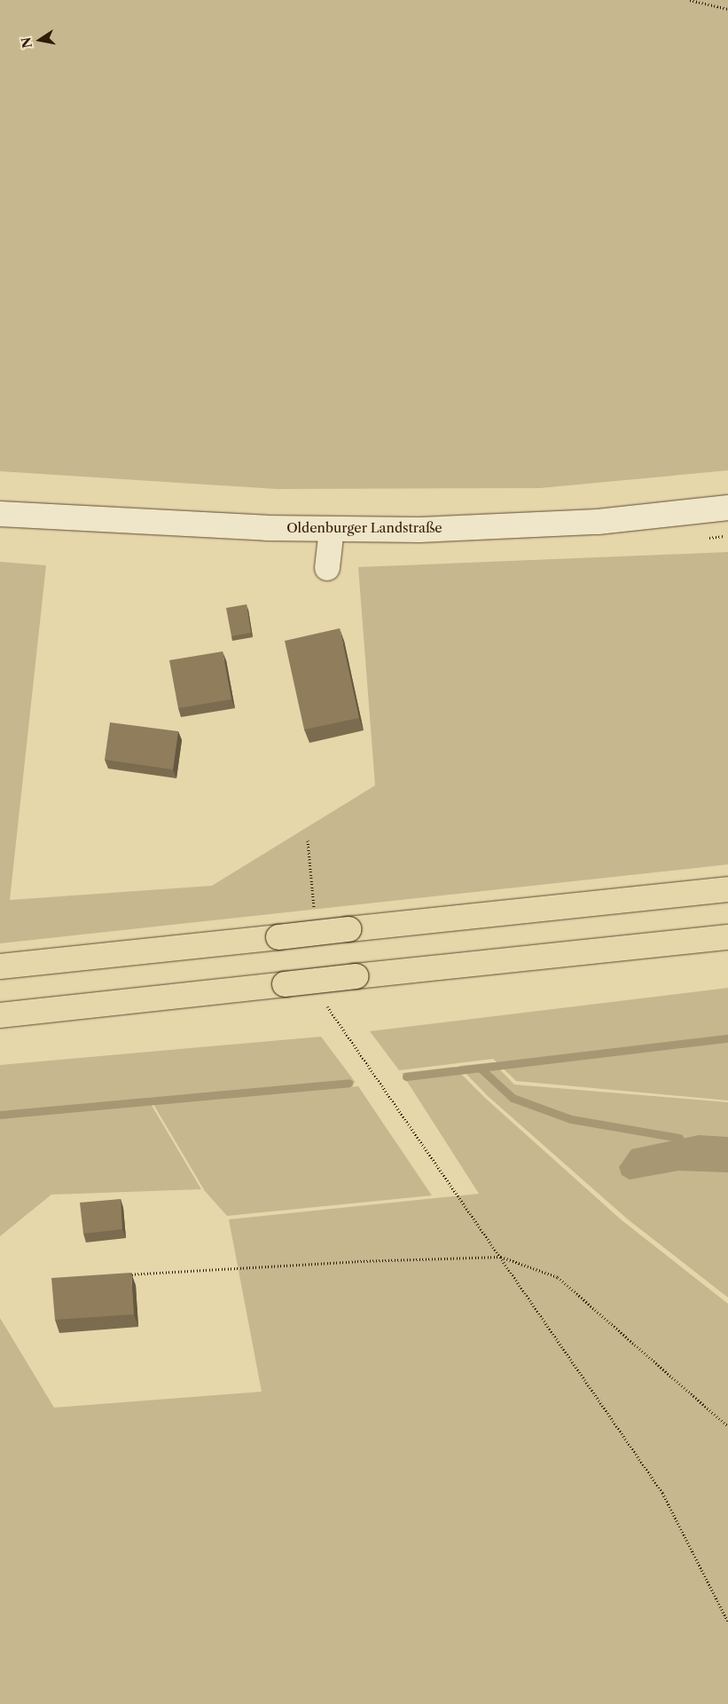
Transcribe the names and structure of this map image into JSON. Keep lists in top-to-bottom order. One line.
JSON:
{"streets":{"street":["Oldenburger Landstraße"]},"north":"left"}
